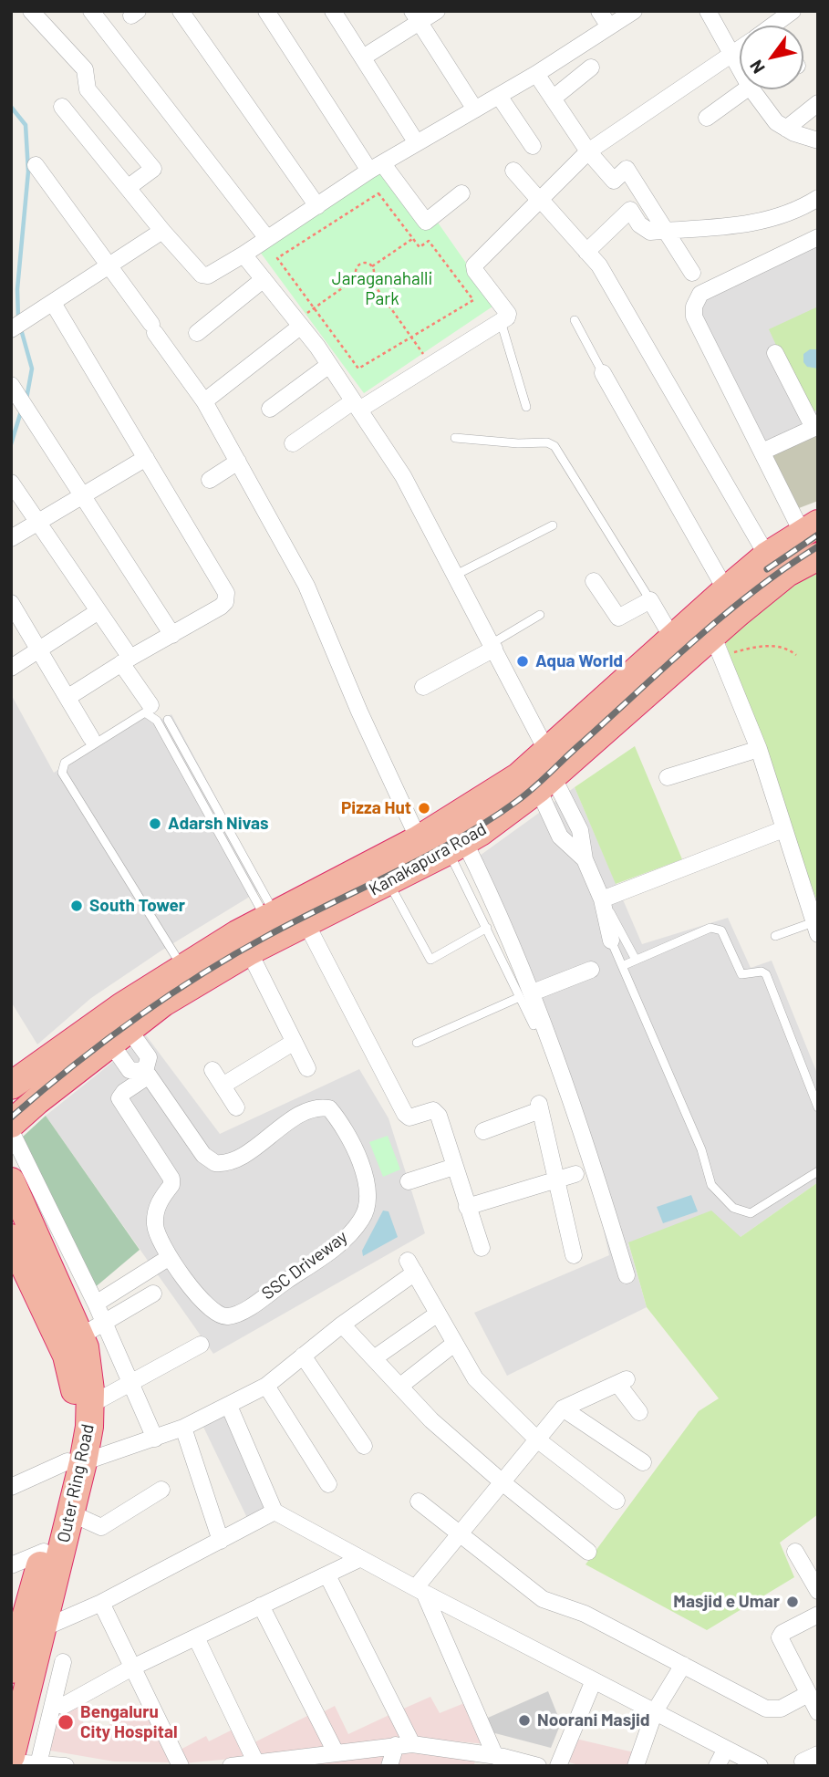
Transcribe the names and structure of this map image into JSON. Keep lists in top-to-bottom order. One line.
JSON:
{"streets":{"highway":["Kanakapura Road","Outer Ring Road"],"street":["SSC Driveway"]},"parks":["Jaraganahalli Park"],"places":["Aqua World","Pizza Hut","Adarsh Nivas","South Tower","Masjid e Umar","Noorani Masjid","Bengaluru City Hospital"],"north":"bottom left"}
